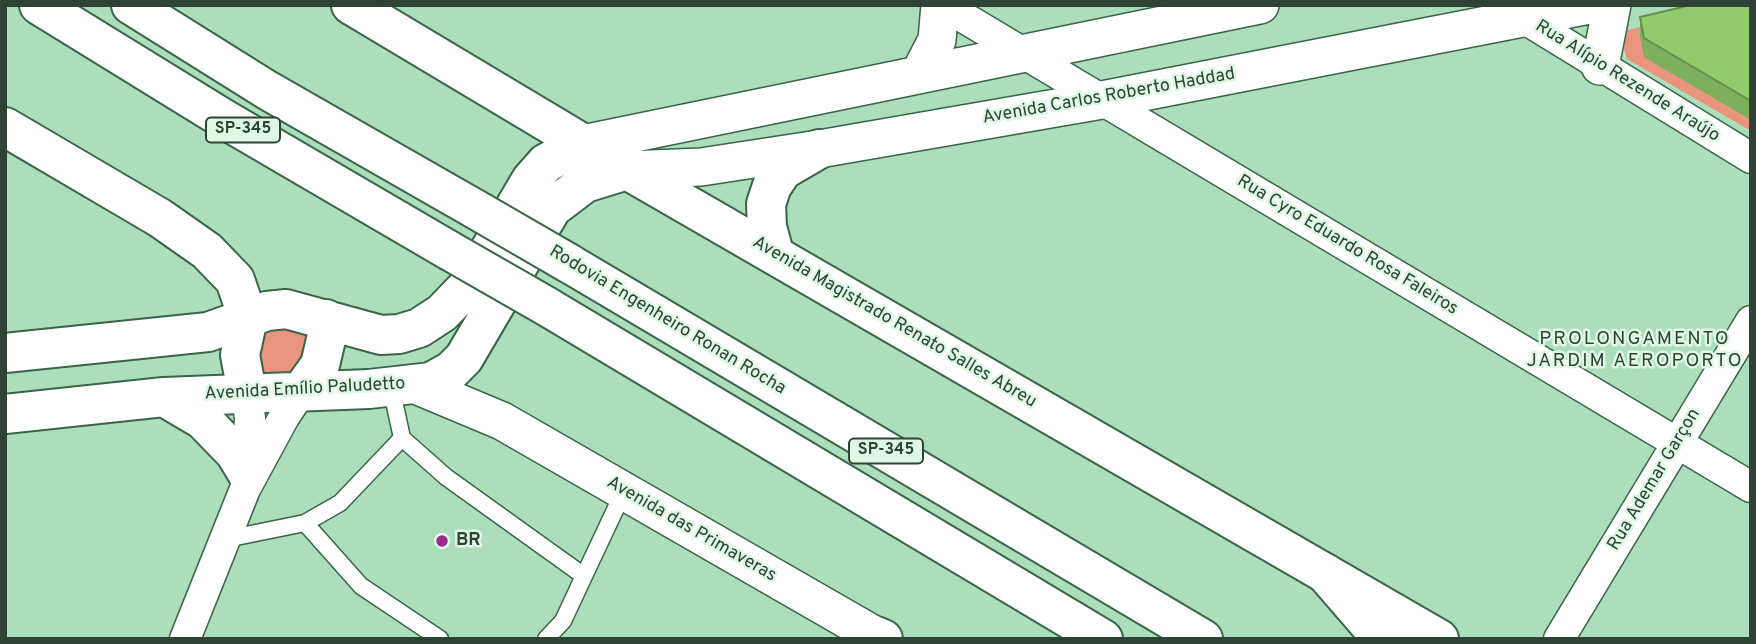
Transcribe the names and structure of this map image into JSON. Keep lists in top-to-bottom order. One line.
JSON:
{"streets":{"main road":["SP-345","Rodovia Engenheiro Ronan Rocha","Avenida Magistrado Renato Salles Abreu","Avenida Emílio Paludetto"],"street":["Rua Alípio Rezende Araújo","Avenida Carlos Roberto Haddad","Rua Cyro Eduardo Rosa Faleiros","Rua Ademar Garçon","Avenida das Primaveras"]},"crossings":[["Rua Alípio Rezende Araújo","Avenida Carlos Roberto Haddad"],["Avenida Carlos Roberto Haddad","Rua Cyro Eduardo Rosa Faleiros"],["Avenida Carlos Roberto Haddad","Avenida Magistrado Renato Salles Abreu"],["Avenida Carlos Roberto Haddad","Avenida Emílio Paludetto"],["Rua Cyro Eduardo Rosa Faleiros","Rua Ademar Garçon"],["Avenida Magistrado Renato Salles Abreu","Avenida Emílio Paludetto"],["Avenida Emílio Paludetto","Avenida das Primaveras"]],"districts":["PROLONGAMENTO JARDIM AEROPORTO"],"places":["BR"]}
